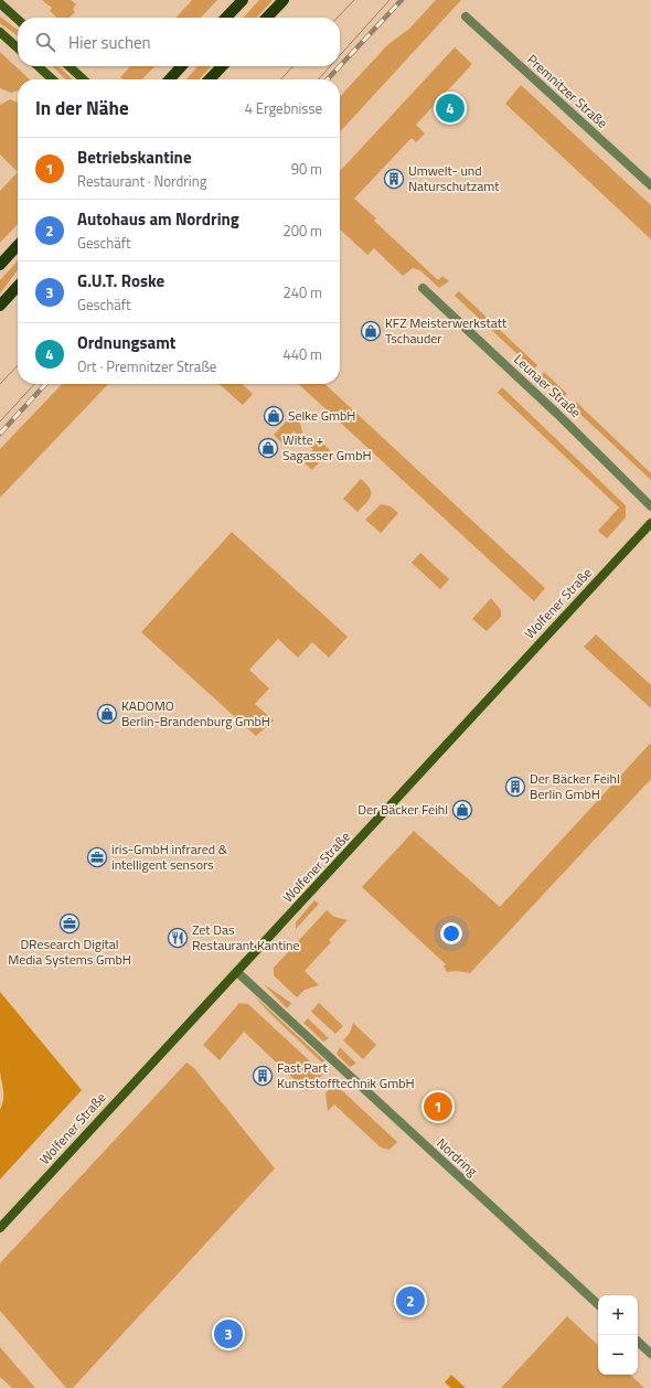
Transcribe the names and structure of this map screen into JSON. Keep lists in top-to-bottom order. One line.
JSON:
{"streets":{"street":["Premnitzer Straße","Leunaer Straße","Wolfener Straße","Nordring"]},"crossings":[["Wolfener Straße","Nordring"]],"places":{"building":["Umwelt- und Naturschutzamt","Der Bäcker Feihl Berlin GmbH","Fast Part Kunststofftechnik GmbH"],"shop":["KFZ Meisterwerkstatt Tschauder","Selke GmbH","Witte + Sagasser GmbH","KADOMO Berlin-Brandenburg GmbH","Der Bäcker Feihl"],"office":["iris-GmbH infrared & intelligent sensors","DResearch Digital Media Systems GmbH"],"restaurant":["Zet Das Restaurant Kantine"]},"page":{"search":"Hier suchen","heading":["In der Nähe","4 Ergebnisse"],"pins":["4","1","2","3"],"list":[{"mark":"1","name":"Betriebskantine","note":"Restaurant · Nordring","value":"90 m"},{"mark":"2","name":"Autohaus am Nordring","note":"Geschäft","value":"200 m"},{"mark":"3","name":"G.U.T. Roske","note":"Geschäft","value":"240 m"},{"mark":"4","name":"Ordnungsamt","note":"Ort · Premnitzer Straße","value":"440 m"}],"map_buttons":["+","−"]}}
